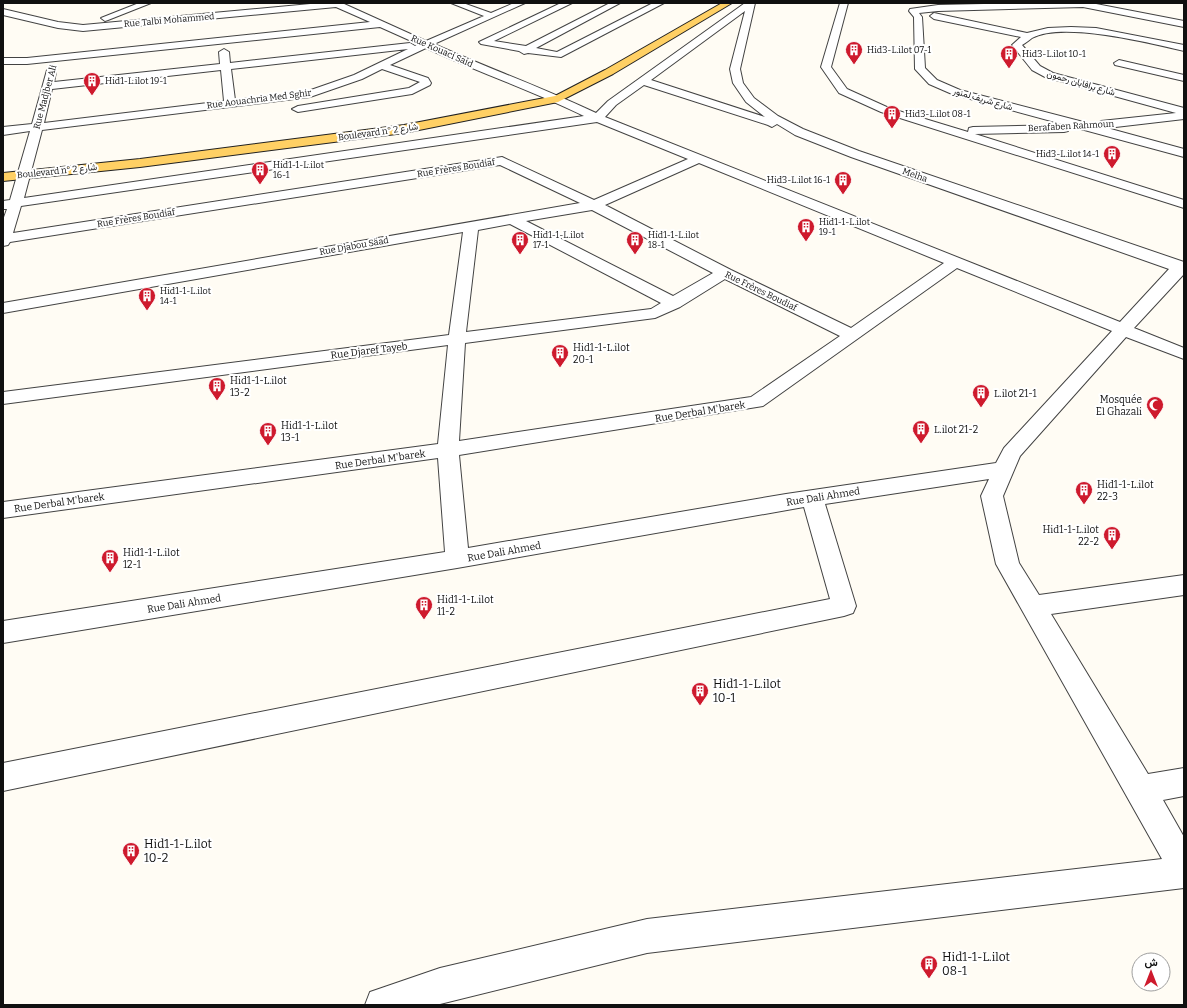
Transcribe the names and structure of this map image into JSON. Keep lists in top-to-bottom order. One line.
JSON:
{"streets":{"main road":["Boulevard n° شارع 2"],"street":["Rue Talbi Mohammed","Rue Kouaci Said","شارع برافابان رحمون","Rue Madjber Ali","Rue Aouachria Med Sghir","شارع شريف لمنور","Berafaben Rahmoun","Rue Frères Boudiaf","Melha","Rue Djabou Säad","Rue Djaref Tayeb","Rue Derbal M'barek","Rue Dali Ahmed"]},"crossings":[["Rue Talbi Mohammed","Rue Kouaci Said"],["Rue Kouaci Said","Rue Aouachria Med Sghir"],["Rue Kouaci Said","Boulevard n° شارع 2"],["Rue Kouaci Said","Rue Djabou Säad"],["Rue Madjber Ali","Rue Aouachria Med Sghir"],["Rue Madjber Ali","Boulevard n° شارع 2"],["Rue Madjber Ali","Rue Frères Boudiaf"],["شارع شريف لمنور","Berafaben Rahmoun"],["Rue Frères Boudiaf","Rue Djabou Säad"],["Rue Frères Boudiaf","Rue Djaref Tayeb"],["Rue Frères Boudiaf","Rue Derbal M'barek"]],"places":{"building":["Hid3-L.ilot 07-1","Hid3-L.ilot 10-1","Hid1-L.ilot 19-1","Hid3-L.ilot 08-1","Hid3-L.ilot 14-1","Hid1-1-L.ilot 16-1","Hid3-L.ilot 16-1","Hid1-1-L.ilot 19-1","Hid1-1-L.ilot 17-1","Hid1-1-L.ilot 18-1","Hid1-1-L.ilot 14-1","Hid1-1-L.ilot 20-1","Hid1-1-L.ilot 13-2","L.ilot 21-1","L.ilot 21-2","Hid1-1-L.ilot 13-1","Hid1-1-L.ilot 22-3","Hid1-1-L.ilot 22-2","Hid1-1-L.ilot 12-1","Hid1-1-L.ilot 11-2","Hid1-1-L.ilot 10-1","Hid1-1-L.ilot 10-2","Hid1-1-L.ilot 08-1"],"mosque":["Mosquée El Ghazali"]},"north":"top"}
